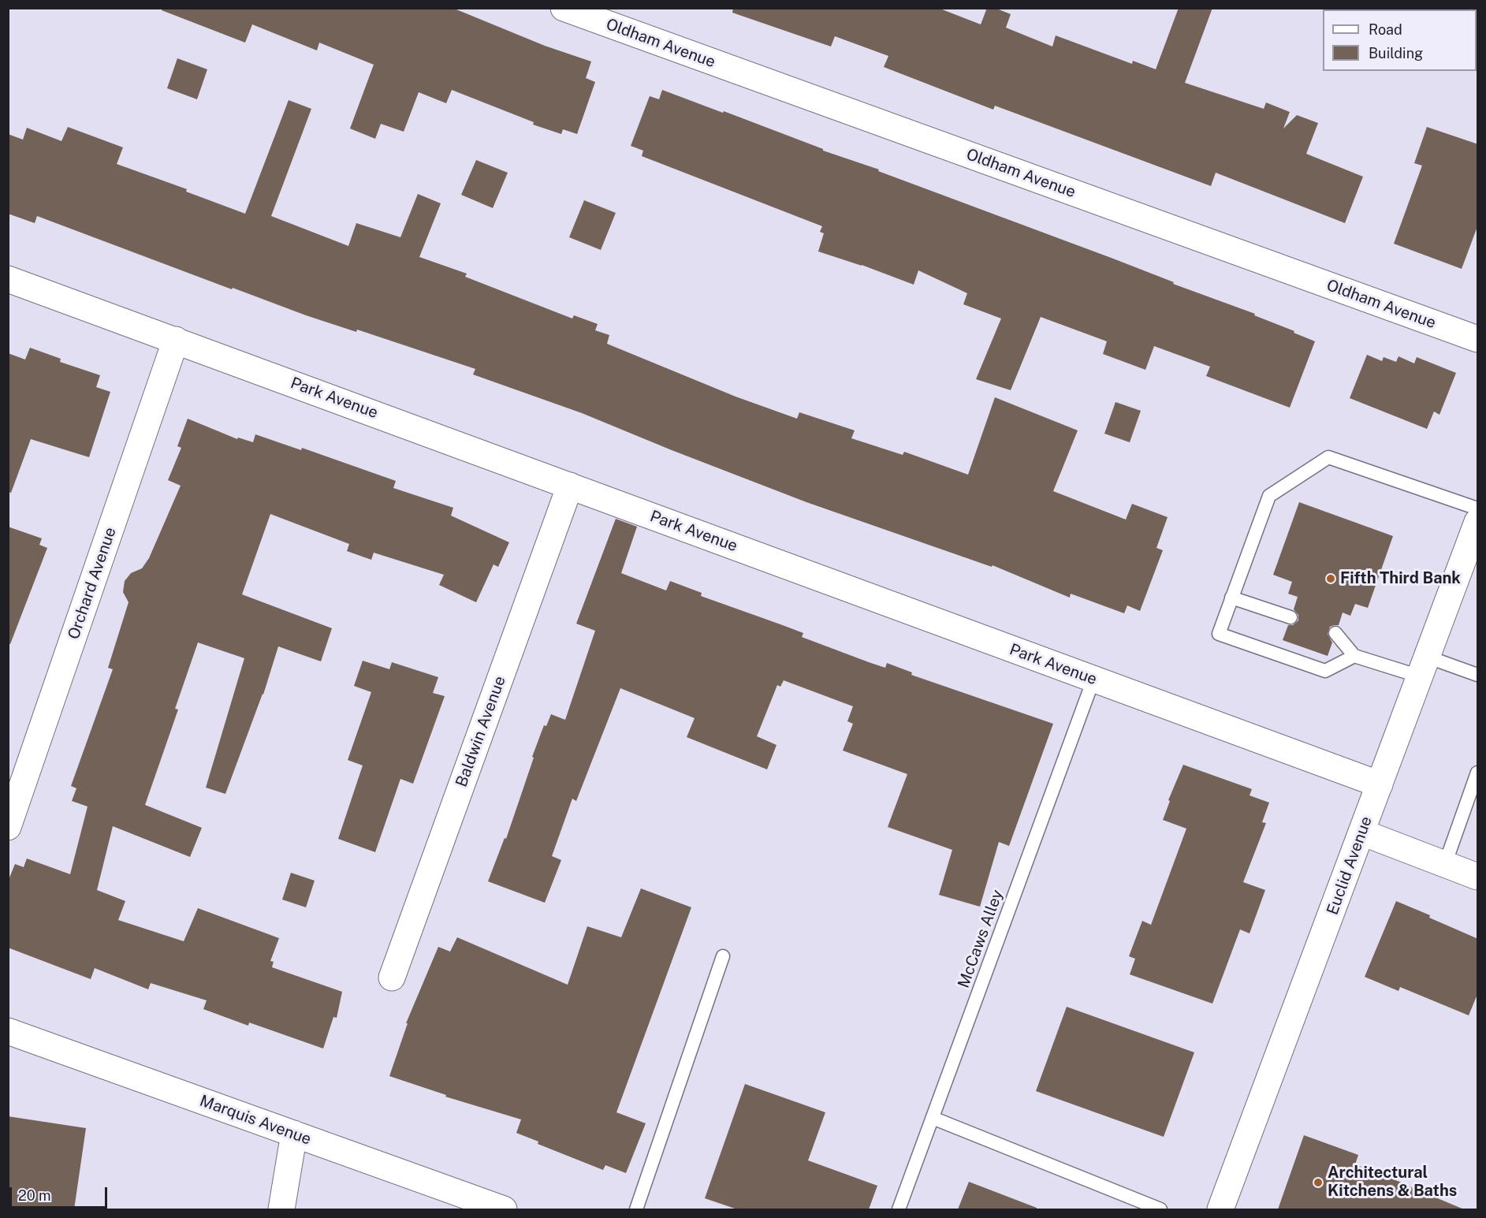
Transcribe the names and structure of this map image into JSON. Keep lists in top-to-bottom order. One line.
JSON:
{"streets":{"street":["Oldham Avenue","Park Avenue","Orchard Avenue","Baldwin Avenue","Euclid Avenue","Marquis Avenue"],"lane":["McCaws Alley"]},"crossings":[["Park Avenue","Orchard Avenue"],["Park Avenue","Baldwin Avenue"],["Park Avenue","Euclid Avenue"],["Park Avenue","McCaws Alley"]],"places":["Fifth Third Bank","Architectural Kitchens & Baths"],"legend":["Road","Building"],"scale_bar":"20 m"}
